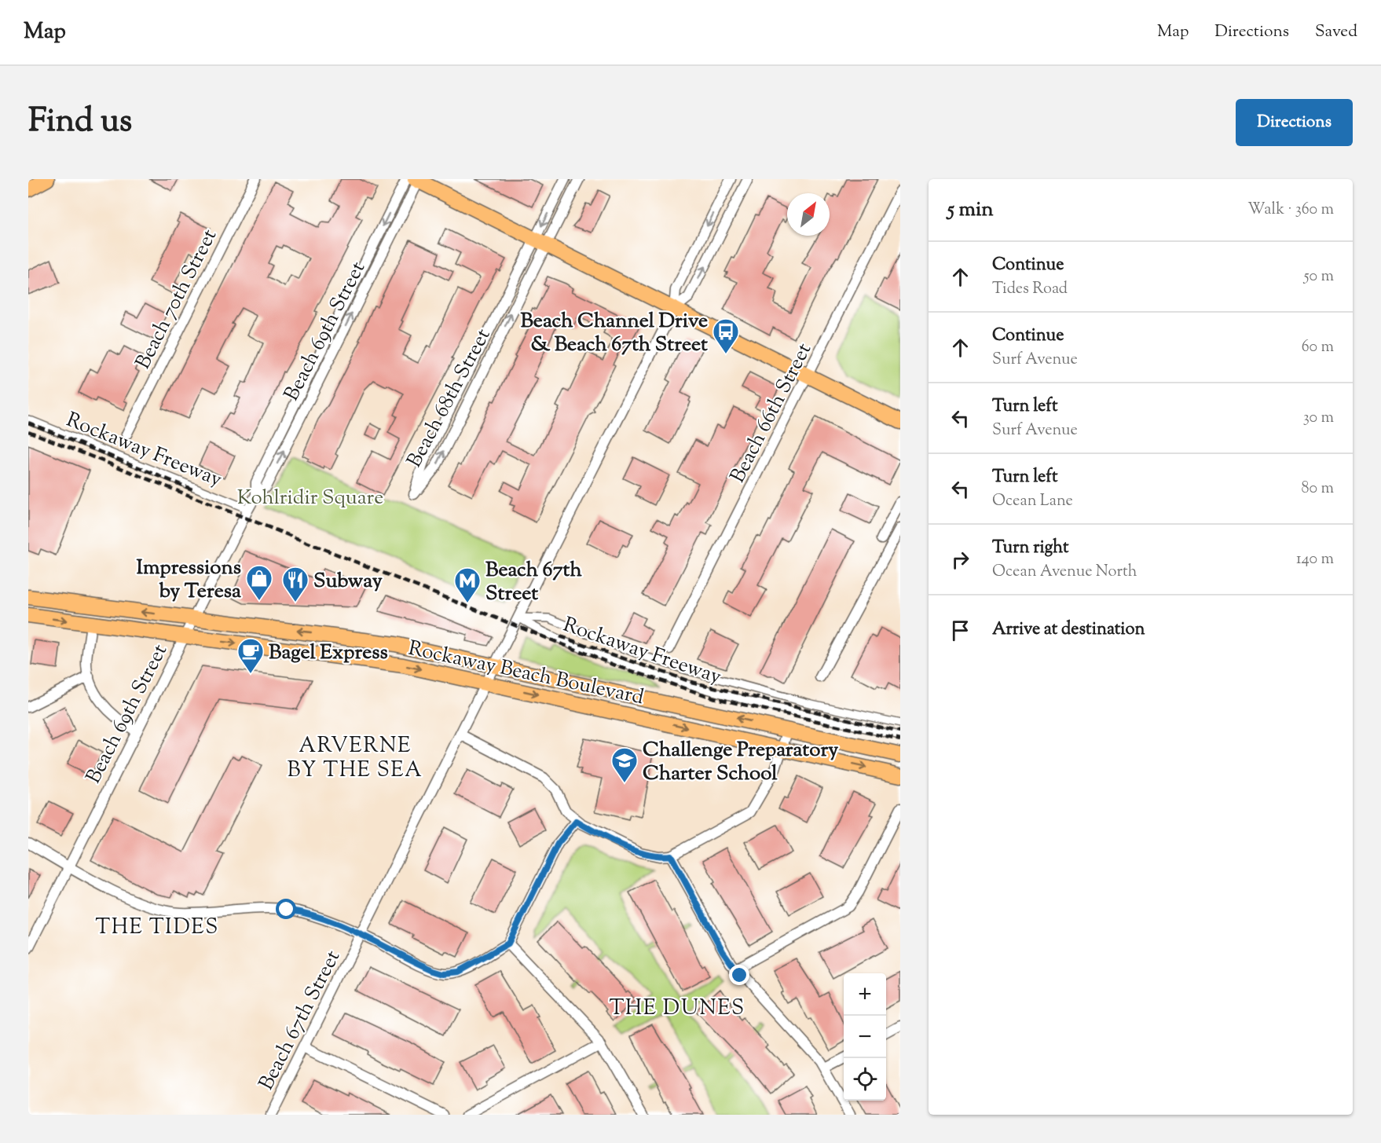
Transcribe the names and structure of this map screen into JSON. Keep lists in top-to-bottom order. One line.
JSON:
{"streets":{"main road":["Rockaway Beach Boulevard"],"street":["Beach 70th Street","Beach 69th Street","Beach 68th Street","Beach 66th Street","Rockaway Freeway","Beach 67th Street"]},"crossings":[["Beach 69th Street","Rockaway Freeway"],["Beach 69th Street","Rockaway Beach Boulevard"],["Rockaway Freeway","Beach 67th Street"],["Rockaway Beach Boulevard","Beach 67th Street"]],"districts":["ARVERNE BY THE SEA","THE TIDES","THE DUNES"],"parks":["Kohlridir Square"],"places":{"bus stop":["Beach Channel Drive & Beach 67th Street"],"shop":["Impressions by Teresa"],"restaurant":["Subway"],"metro station":["Beach 67th Street"],"cafe":["Bagel Express"],"school or university":["Challenge Preparatory Charter School"]},"north":"top right","page":{"header":"Map","nav":["Map","Directions","Saved"],"title":"Find us","buttons":"Directions","heading":["5 min","Walk · 360 m"],"list":[["Continue","Tides Road","50 m"],["Continue","Surf Avenue","60 m"],["Turn left","Surf Avenue","30 m"],["Turn left","Ocean Lane","80 m"],["Turn right","Ocean Avenue North","140 m"],"Arrive at destination"],"map_buttons":["+","−"]}}
